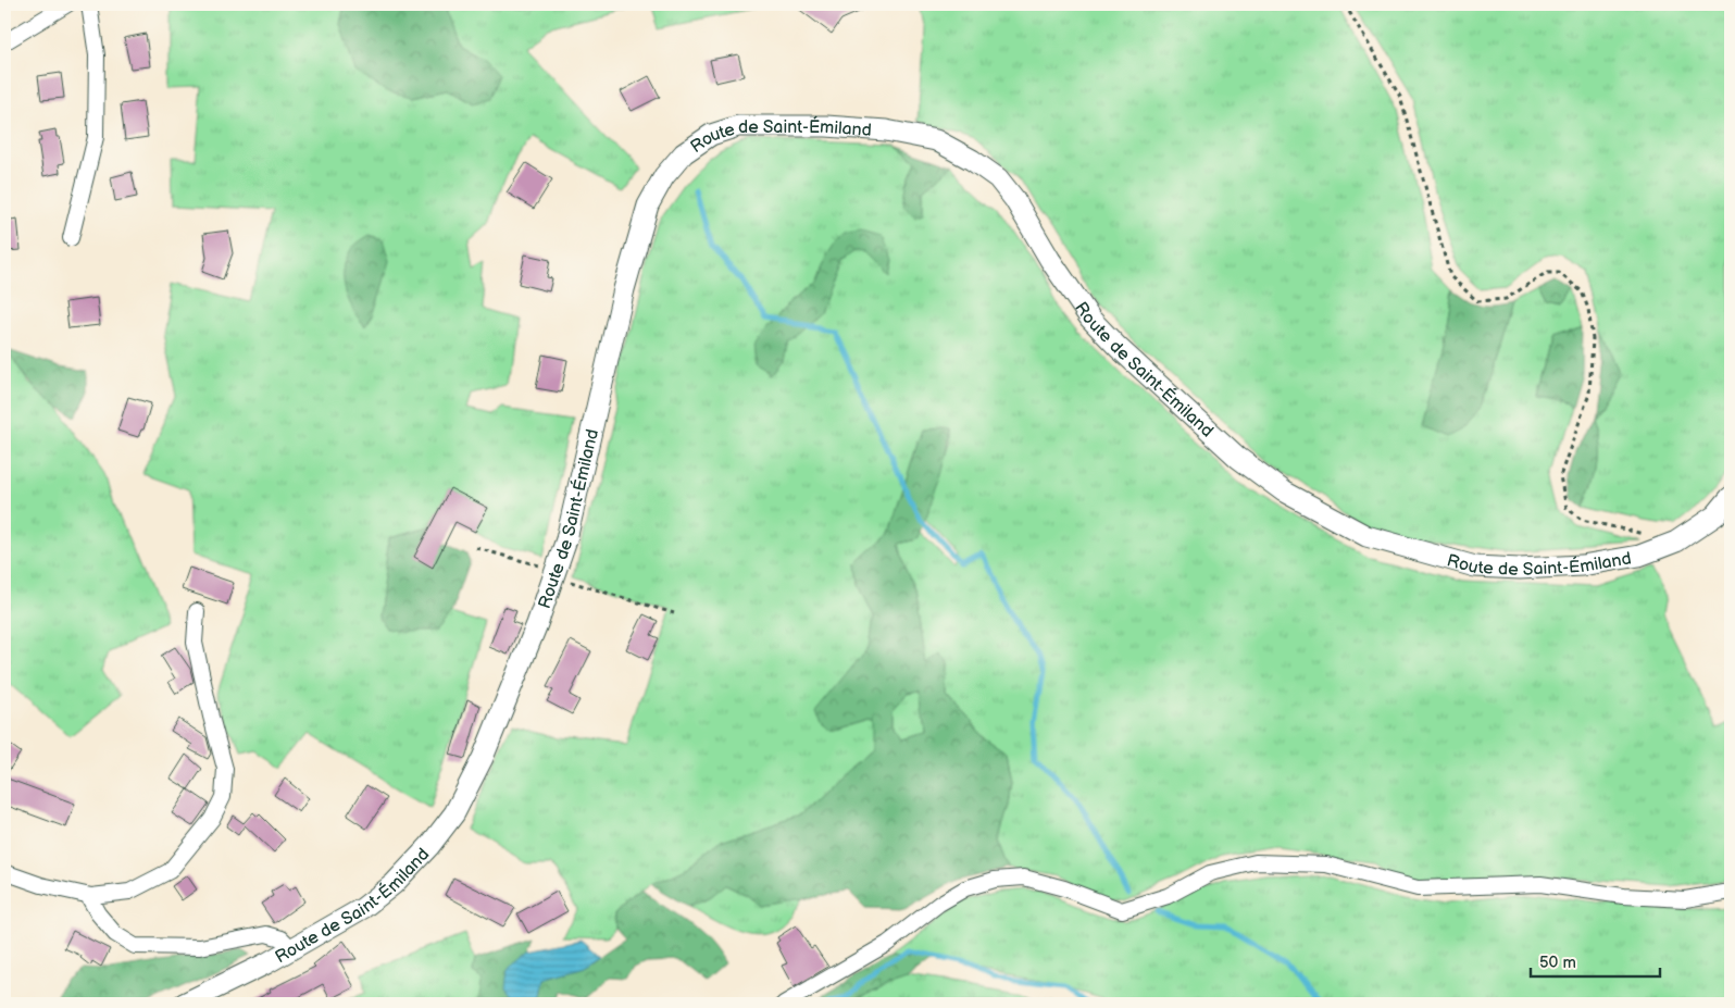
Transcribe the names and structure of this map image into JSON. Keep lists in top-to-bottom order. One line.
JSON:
{"streets":{"main road":["Route de Saint-Émiland"]},"scale_bar":"50 m"}
